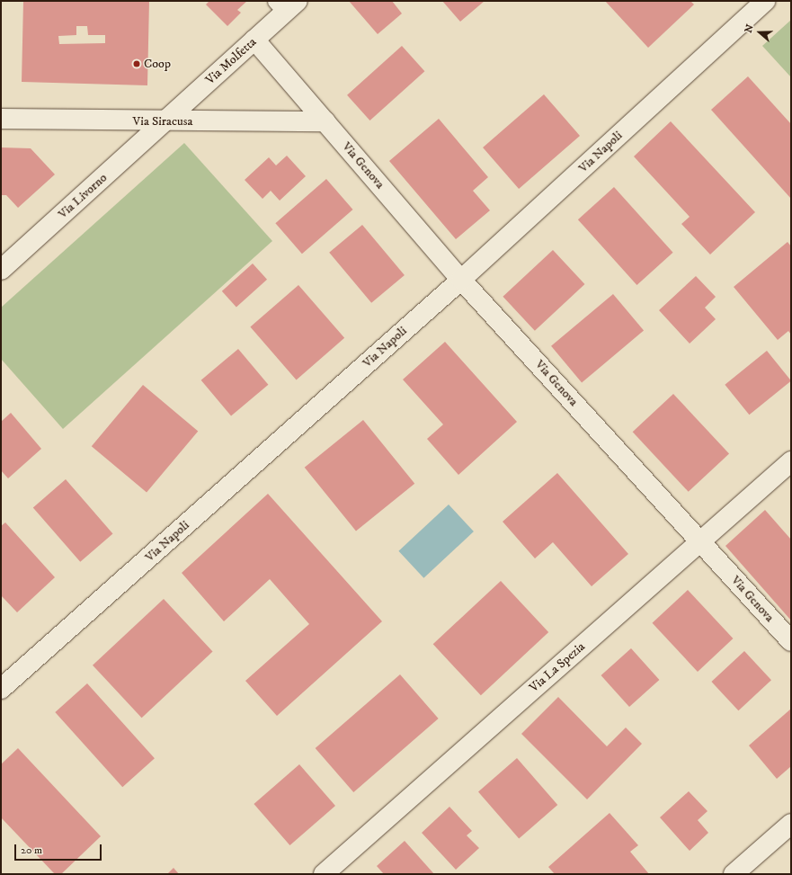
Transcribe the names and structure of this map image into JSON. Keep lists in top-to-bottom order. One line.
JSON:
{"streets":{"street":["Via Molfetta","Via Siracusa","Via Napoli","Via Genova","Via Livorno","Via La Spezia"]},"crossings":[["Via Molfetta","Via Siracusa"],["Via Molfetta","Via Genova"],["Via Molfetta","Via Livorno"],["Via Siracusa","Via Genova"],["Via Siracusa","Via Livorno"],["Via Napoli","Via Genova"],["Via Genova","Via La Spezia"]],"places":["Coop"],"scale_bar":"20 m","north":"left"}
